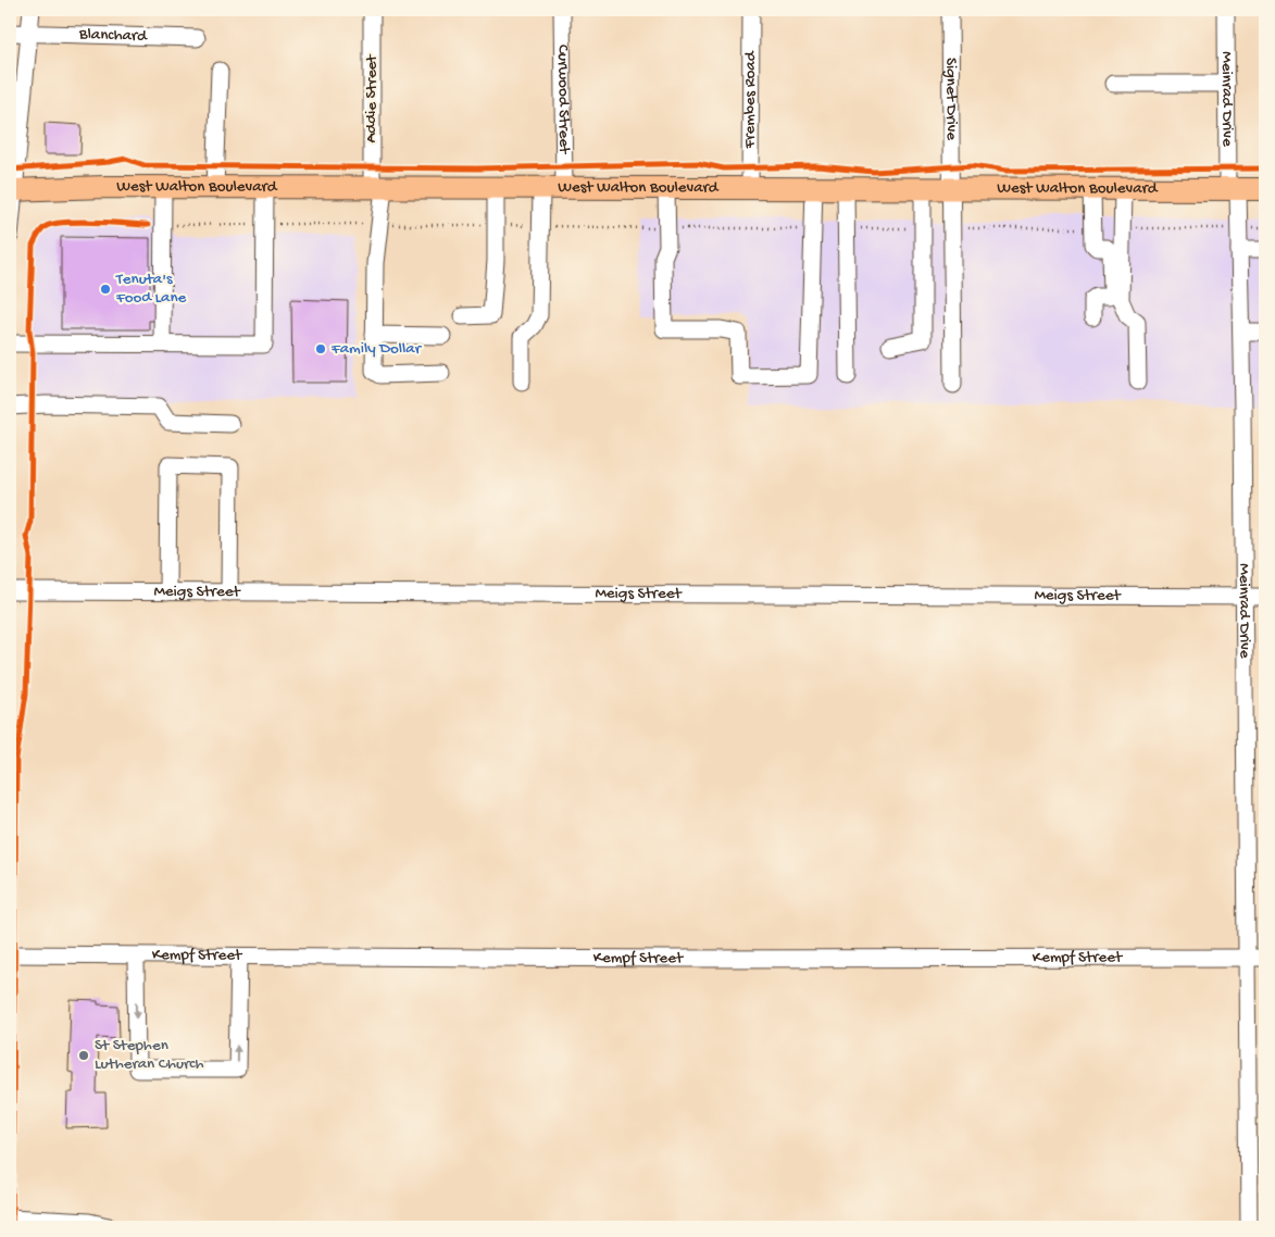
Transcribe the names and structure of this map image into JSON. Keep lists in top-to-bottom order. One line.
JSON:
{"streets":{"main road":["West Walton Boulevard"],"street":["Blanchard","Addie Street","Curwood Street","Frembes Road","Signet Drive","Meinrad Drive","Meigs Street","Kempf Street"]},"crossings":[["Addie Street","West Walton Boulevard"],["Curwood Street","West Walton Boulevard"],["Frembes Road","West Walton Boulevard"],["Signet Drive","West Walton Boulevard"],["Meinrad Drive","West Walton Boulevard"],["Meinrad Drive","Meigs Street"],["Meinrad Drive","Kempf Street"]],"places":["Tenuta's Food Lane","Family Dollar","St Stephen Lutheran Church"]}
